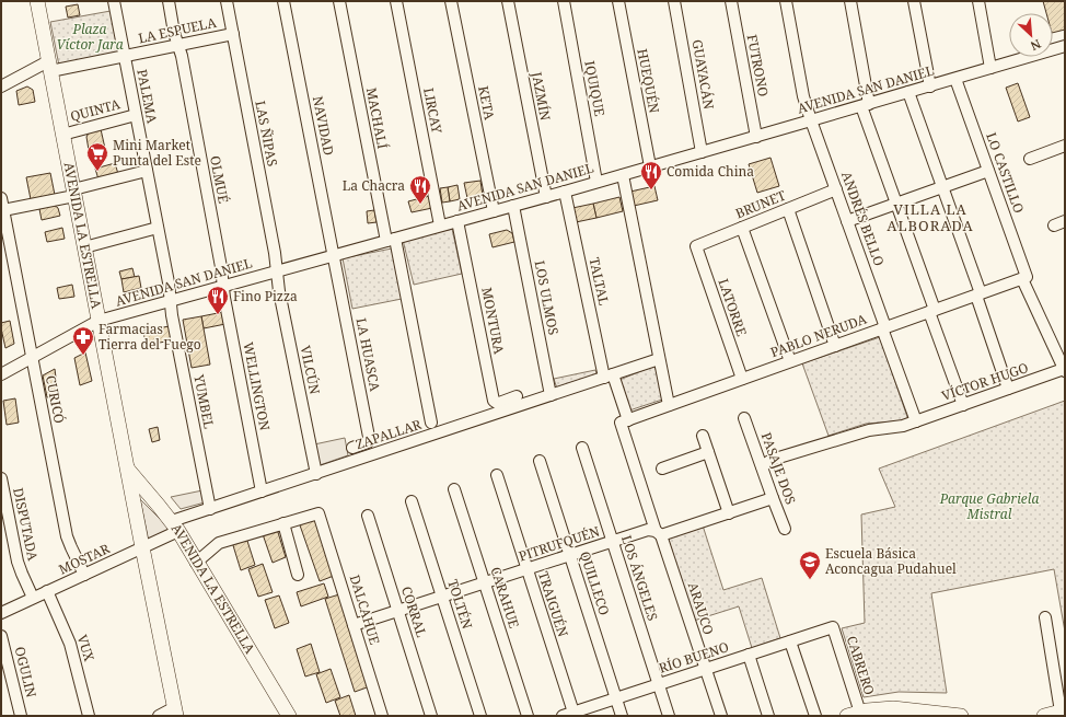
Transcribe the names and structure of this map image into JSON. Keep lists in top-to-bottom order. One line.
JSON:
{"streets":{"main road":["AVENIDA LA ESTRELLA"],"street":["LA ESPUELA","FUTRONO","GUAYACÁN","HUEQUÉN","IQUIQUE","AVENIDA SAN DANIEL","PALEMA","JAZMÍN","KETA","QUINTA","LIRCAY","MACHALÍ","NAVIDAD","LAS ÑIPAS","LO CASTILLO","OLMUÉ","BRUNET","ANDRÉS BELLO","TALTAL","LOS ULMOS","LATORRE","MONTURA","PABLO NERUDA","LA HUASCA","VILCÚN","VÍCTOR HUGO","WELLINGTON","CURICÓ","YUMBEL","ZAPALLAR","PASAJE DOS","DISPUTADA","PITRUFQUÉN","MOSTAR","LOS ÁNGELES","QUILLECO","CARAHUE","TOLTÉN","TRAIGUÉN","ARAUCO","DALCAHUE","CORRAL","VUX","RÍO BUENO","CABRERO","OGULIN"]},"crossings":[["LA ESPUELA","PALEMA"],["LA ESPUELA","LAS ÑIPAS"],["LA ESPUELA","OLMUÉ"],["LA ESPUELA","AVENIDA LA ESTRELLA"],["FUTRONO","AVENIDA SAN DANIEL"],["GUAYACÁN","AVENIDA SAN DANIEL"],["HUEQUÉN","AVENIDA SAN DANIEL"],["IQUIQUE","AVENIDA SAN DANIEL"],["AVENIDA SAN DANIEL","PALEMA"],["AVENIDA SAN DANIEL","JAZMÍN"],["AVENIDA SAN DANIEL","KETA"],["AVENIDA SAN DANIEL","LIRCAY"],["AVENIDA SAN DANIEL","MACHALÍ"],["AVENIDA SAN DANIEL","NAVIDAD"],["AVENIDA SAN DANIEL","LAS ÑIPAS"],["AVENIDA SAN DANIEL","LO CASTILLO"],["AVENIDA SAN DANIEL","OLMUÉ"],["AVENIDA SAN DANIEL","ANDRÉS BELLO"],["AVENIDA SAN DANIEL","AVENIDA LA ESTRELLA"],["AVENIDA SAN DANIEL","TALTAL"],["AVENIDA SAN DANIEL","LOS ULMOS"],["AVENIDA SAN DANIEL","MONTURA"],["AVENIDA SAN DANIEL","LA HUASCA"],["AVENIDA SAN DANIEL","VILCÚN"],["AVENIDA SAN DANIEL","WELLINGTON"],["AVENIDA SAN DANIEL","CURICÓ"],["AVENIDA SAN DANIEL","YUMBEL"],["PALEMA","QUINTA"],["PALEMA","YUMBEL"],["QUINTA","AVENIDA LA ESTRELLA"],["NAVIDAD","LA HUASCA"],["LAS ÑIPAS","VILCÚN"],["LO CASTILLO","PABLO NERUDA"],["LO CASTILLO","VÍCTOR HUGO"],["OLMUÉ","WELLINGTON"],["BRUNET","ANDRÉS BELLO"],["BRUNET","LATORRE"],["ANDRÉS BELLO","PABLO NERUDA"],["ANDRÉS BELLO","VÍCTOR HUGO"],["AVENIDA LA ESTRELLA","ZAPALLAR"],["AVENIDA LA ESTRELLA","MOSTAR"],["TALTAL","ZAPALLAR"],["LOS ULMOS","ZAPALLAR"],["LATORRE","PABLO NERUDA"],["PABLO NERUDA","ARAUCO"],["VILCÚN","ZAPALLAR"],["WELLINGTON","ZAPALLAR"],["CURICÓ","MOSTAR"],["YUMBEL","ZAPALLAR"],["ZAPALLAR","MOSTAR"],["PASAJE DOS","PITRUFQUÉN"],["DISPUTADA","MOSTAR"],["PITRUFQUÉN","LOS ÁNGELES"],["PITRUFQUÉN","QUILLECO"],["PITRUFQUÉN","CARAHUE"],["PITRUFQUÉN","TOLTÉN"],["PITRUFQUÉN","TRAIGUÉN"],["PITRUFQUÉN","ARAUCO"],["PITRUFQUÉN","DALCAHUE"],["PITRUFQUÉN","CORRAL"],["MOSTAR","VUX"],["LOS ÁNGELES","RÍO BUENO"],["QUILLECO","RÍO BUENO"],["TRAIGUÉN","RÍO BUENO"],["ARAUCO","RÍO BUENO"],["RÍO BUENO","CABRERO"]],"districts":["VILLA LA ALBORADA"],"parks":["Plaza Víctor Jara","Parque Gabriela Mistral"],"places":{"supermarket":["Mini Market Punta del Este"],"restaurant":["Comida China","La Chacra","Fino Pizza"],"pharmacy":["Farmacias Tierra del Fuego"],"school or university":["Escuela Básica Aconcagua Pudahuel"]},"north":"bottom right"}
